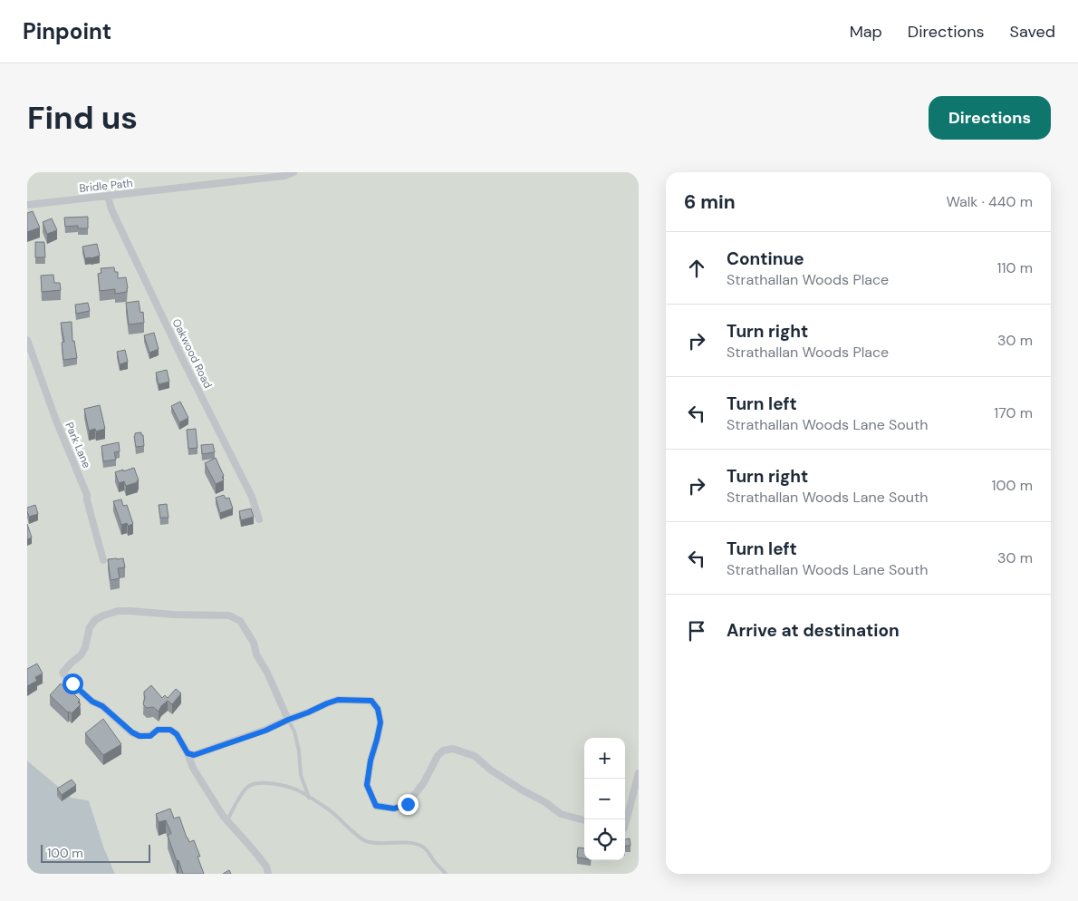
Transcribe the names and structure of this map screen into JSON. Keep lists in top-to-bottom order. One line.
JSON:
{"streets":{"street":["Bridle Path","Oakwood Road","Park Lane"]},"crossings":[["Bridle Path","Oakwood Road"]],"scale_bar":"100 m","page":{"header":"Pinpoint","nav":["Map","Directions","Saved"],"buttons":"Directions","title":"Find us","heading":["6 min","Walk · 440 m"],"list":[["Continue","Strathallan Woods Place","110 m"],["Turn right","Strathallan Woods Place","30 m"],["Turn left","Strathallan Woods Lane South","170 m"],["Turn right","Strathallan Woods Lane South","100 m"],["Turn left","Strathallan Woods Lane South","30 m"],"Arrive at destination"],"map_buttons":["+","−"],"scale":"100 m"}}
